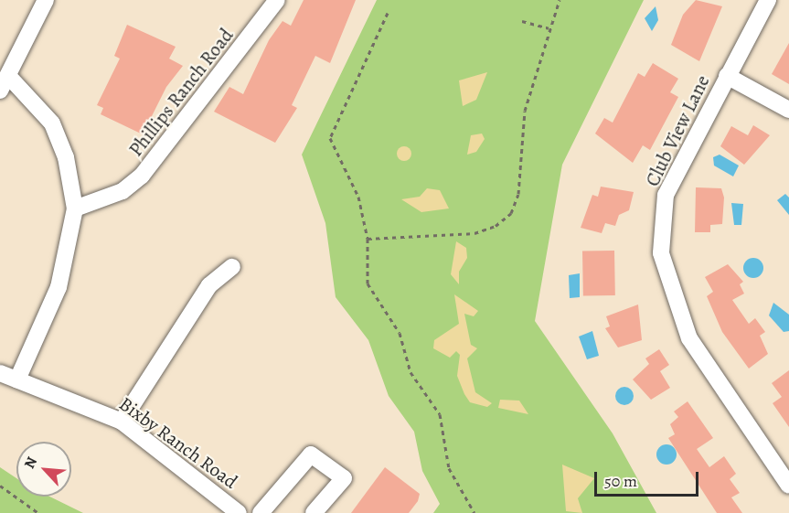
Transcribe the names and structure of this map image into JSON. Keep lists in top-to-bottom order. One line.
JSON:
{"streets":{"street":["Phillips Ranch Road","Club View Lane","Bixby Ranch Road"]},"scale_bar":"50 m","north":"top left"}
